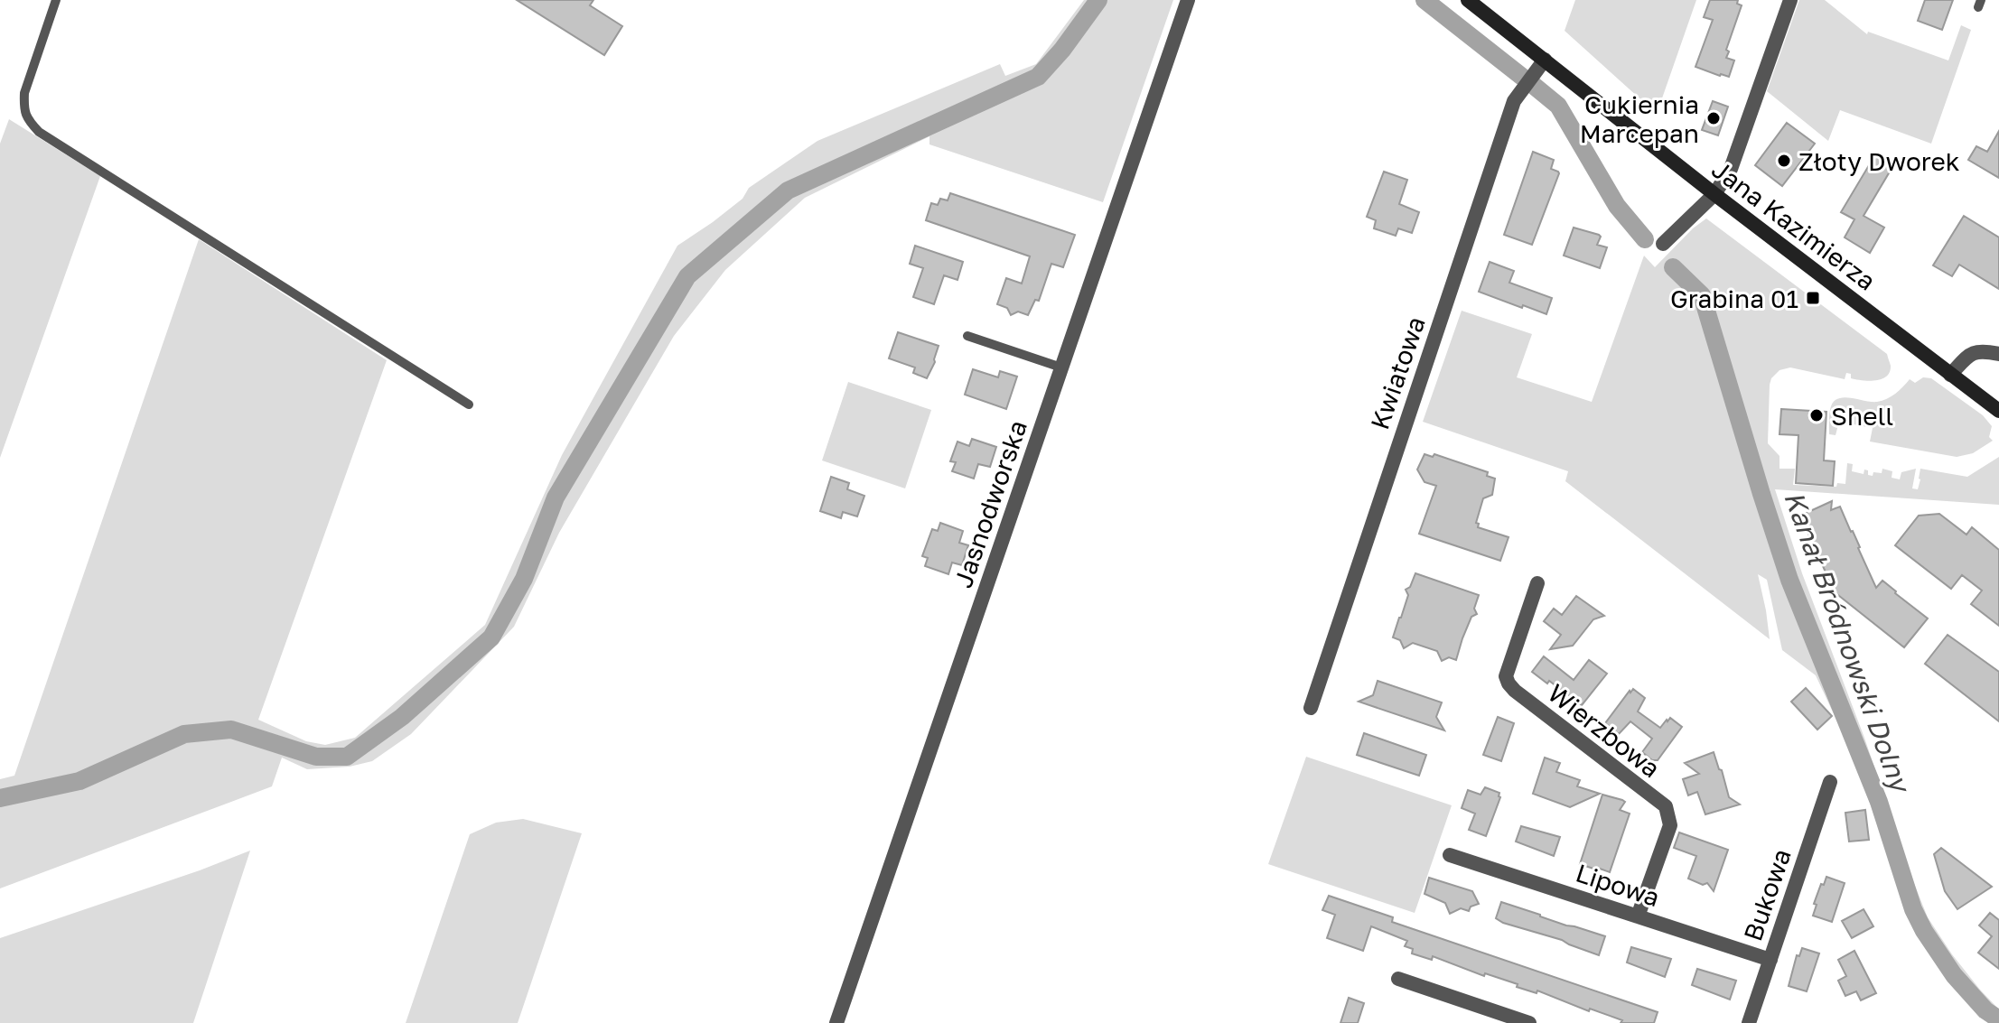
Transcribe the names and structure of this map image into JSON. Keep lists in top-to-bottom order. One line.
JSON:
{"streets":{"main road":["Jana Kazimierza"],"street":["Kwiatowa","Jasnodworska","Wierzbowa","Lipowa","Bukowa"]},"crossings":[["Jana Kazimierza","Kwiatowa"],["Wierzbowa","Lipowa"],["Lipowa","Bukowa"]],"water":["Kanał Bródnowski Dolny"],"places":{"other":["Cukiernia Marcepan","Złoty Dworek","Shell"],"transit":["Grabina 01"]}}
